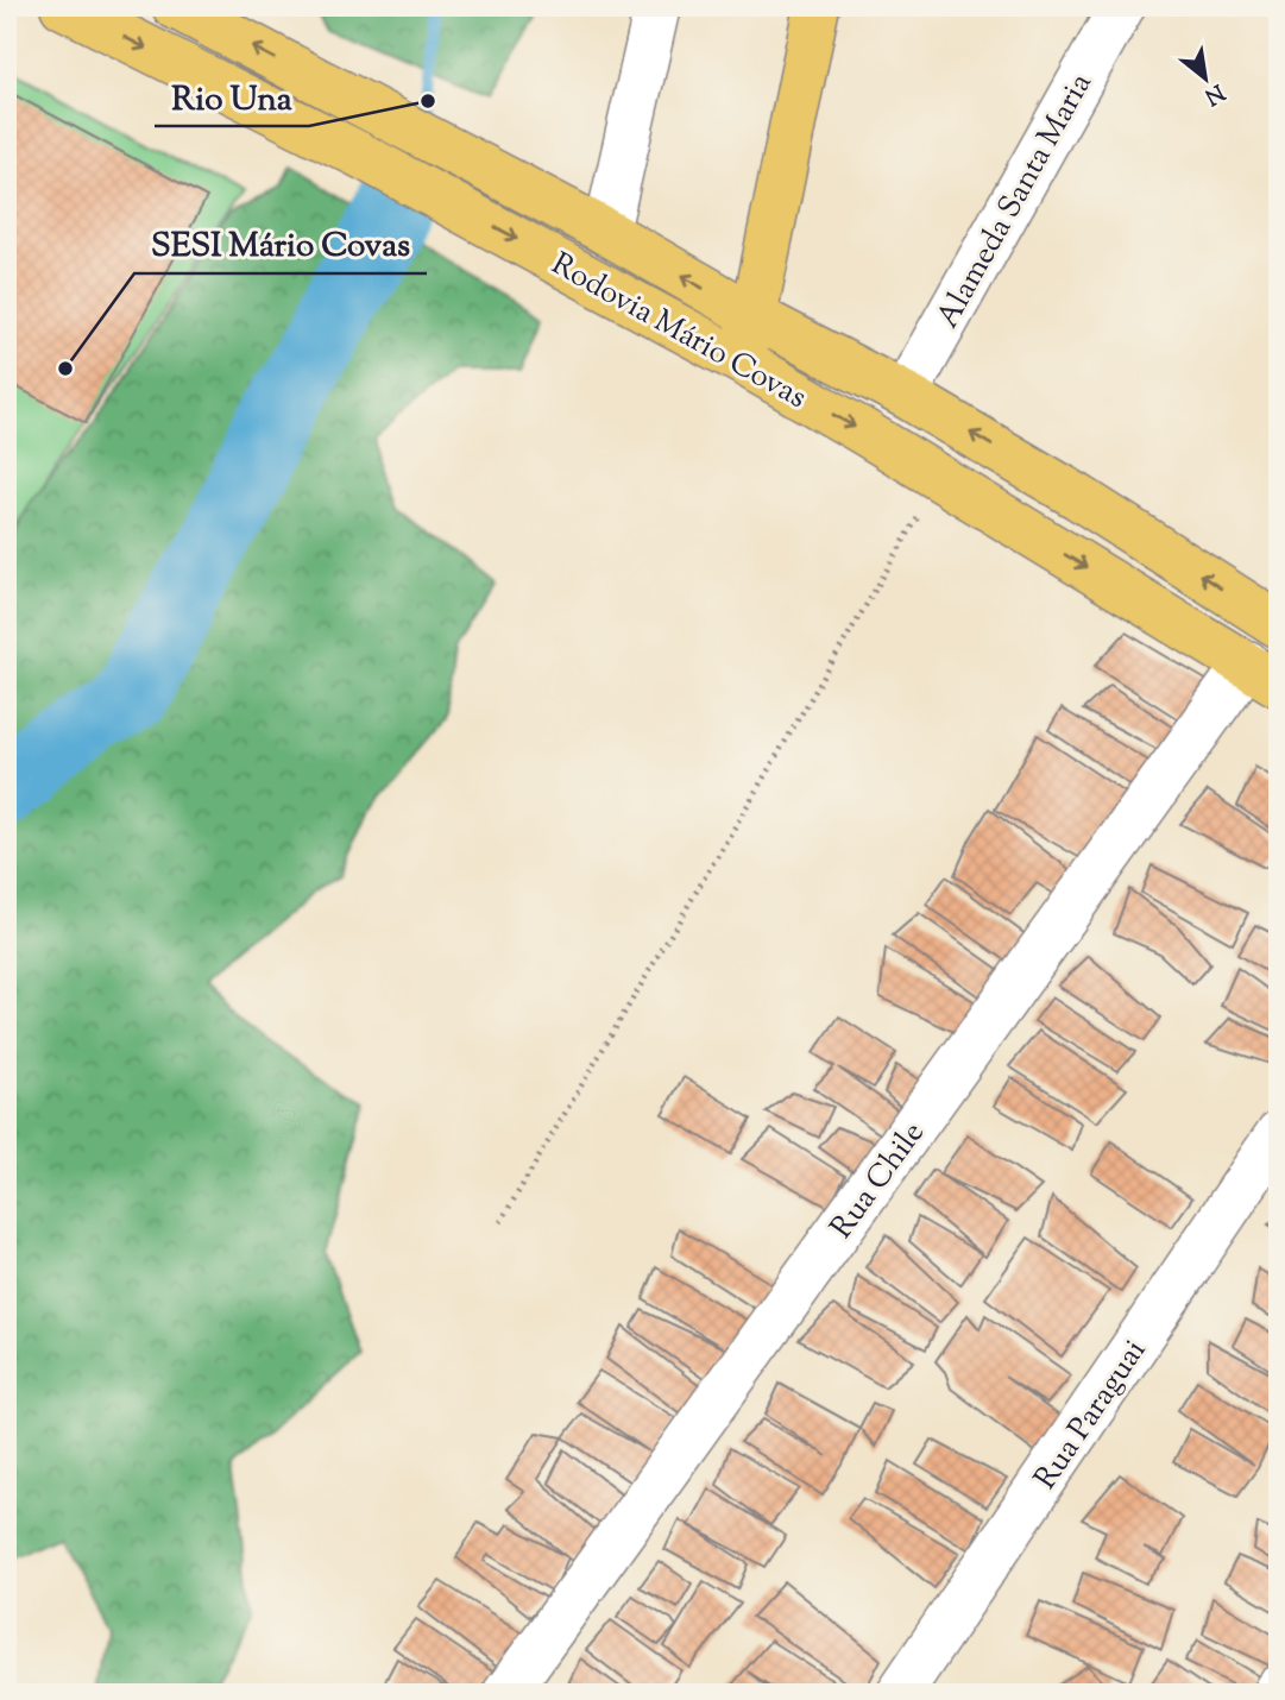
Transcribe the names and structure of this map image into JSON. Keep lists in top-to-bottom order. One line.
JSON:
{"streets":{"main road":["Rodovia Mário Covas"],"street":["Alameda Santa Maria","Rua Chile","Rua Paraguai"]},"crossings":[["Alameda Santa Maria","Rodovia Mário Covas"],["Rodovia Mário Covas","Rua Chile"]],"places":["Rio Una","SESI Mário Covas"],"north":"bottom right"}
